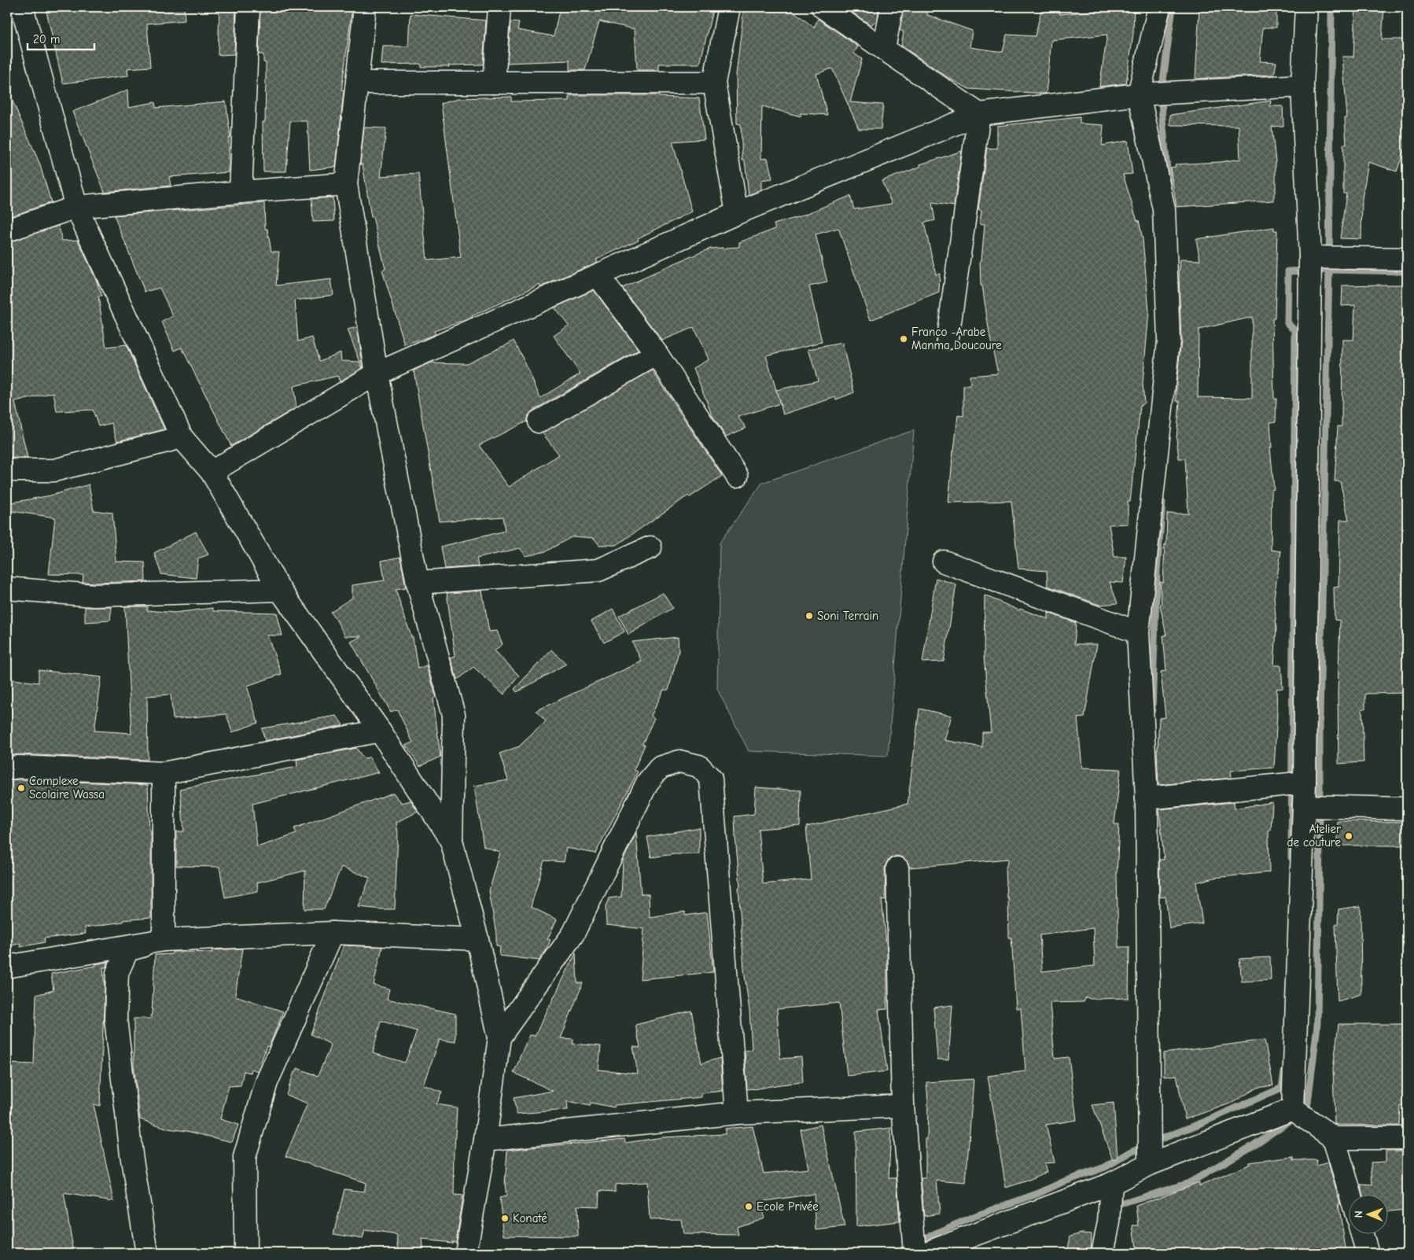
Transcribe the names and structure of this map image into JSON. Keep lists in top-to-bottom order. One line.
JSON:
{"places":["Franco -Arabe Manma Doucoure","Soni Terrain","Complexe Scolaire Wassa","Atelier de couture","Ecole Privée","Konaté"],"scale_bar":"20 m","north":"left"}
